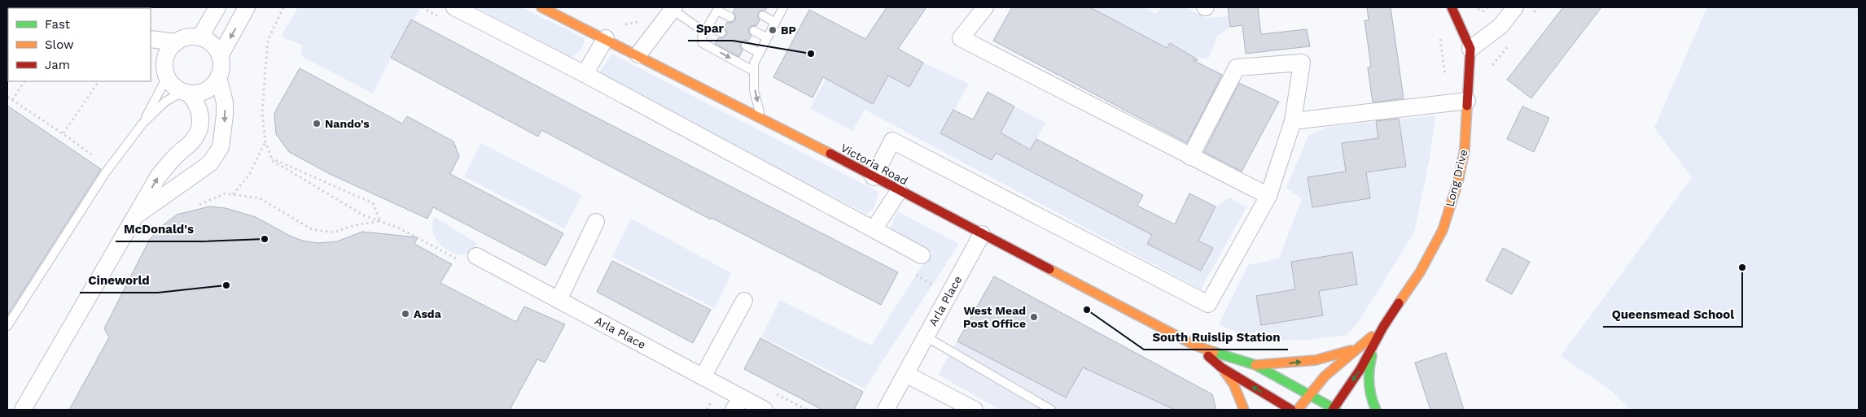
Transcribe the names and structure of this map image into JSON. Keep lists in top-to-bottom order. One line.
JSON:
{"streets":{"street":["Victoria Road","Long Drive","Arla Place"]},"crossings":[["Victoria Road","Long Drive"],["Victoria Road","Arla Place"]],"places":["BP","Spar","Nando's","McDonald's","Queensmead School","Cineworld","South Ruislip Station","Asda","West Mead Post Office"],"legend":["Fast","Slow","Jam"]}
